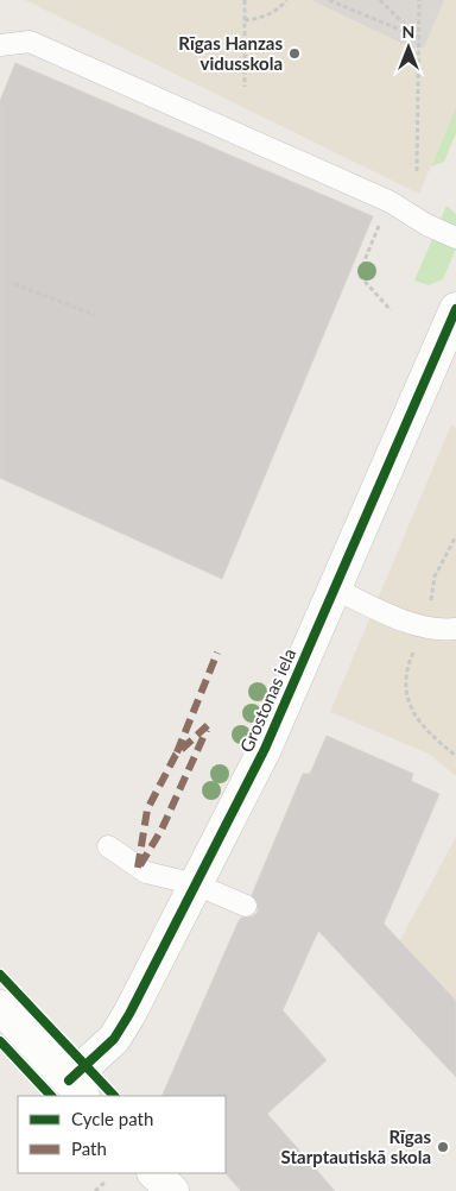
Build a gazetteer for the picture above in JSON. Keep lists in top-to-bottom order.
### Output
{
  "streets": {
    "street": ["Grostonas iela"]
  },
  "places": ["Rīgas Hanzas vidusskola", "Rīgas Starptautiskā skola"],
  "legend": ["Cycle path", "Path"],
  "north": "top"
}
